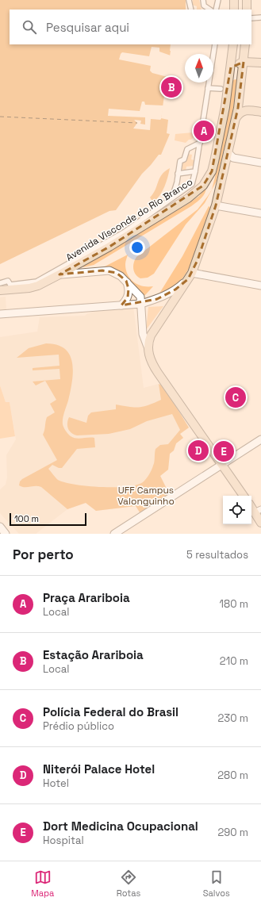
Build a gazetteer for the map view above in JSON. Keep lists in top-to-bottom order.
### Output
{
  "streets": {
    "main road": ["Avenida Visconde do Rio Branco"]
  },
  "parks": ["UFF Campus Valonguinho"],
  "scale_bar": "100 m",
  "north": "top",
  "page": {
    "search": "Pesquisar aqui",
    "pins": [
      "B",
      "A",
      "C",
      "D",
      "E"
    ],
    "scale": "100 m",
    "heading": ["Por perto", "5 resultados"],
    "list": [
      {
        "mark": "A",
        "name": "Praça Arariboia",
        "note": "Local",
        "value": "180 m"
      },
      {
        "mark": "B",
        "name": "Estação Arariboia",
        "note": "Local",
        "value": "210 m"
      },
      {
        "mark": "C",
        "name": "Polícia Federal do Brasil",
        "note": "Prédio público",
        "value": "230 m"
      },
      {
        "mark": "D",
        "name": "Niterói Palace Hotel",
        "note": "Hotel",
        "value": "280 m"
      },
      {
        "mark": "E",
        "name": "Dort Medicina Ocupacional",
        "note": "Hospital",
        "value": "290 m"
      }
    ],
    "nav": ["Mapa", "Rotas", "Salvos"]
  }
}
